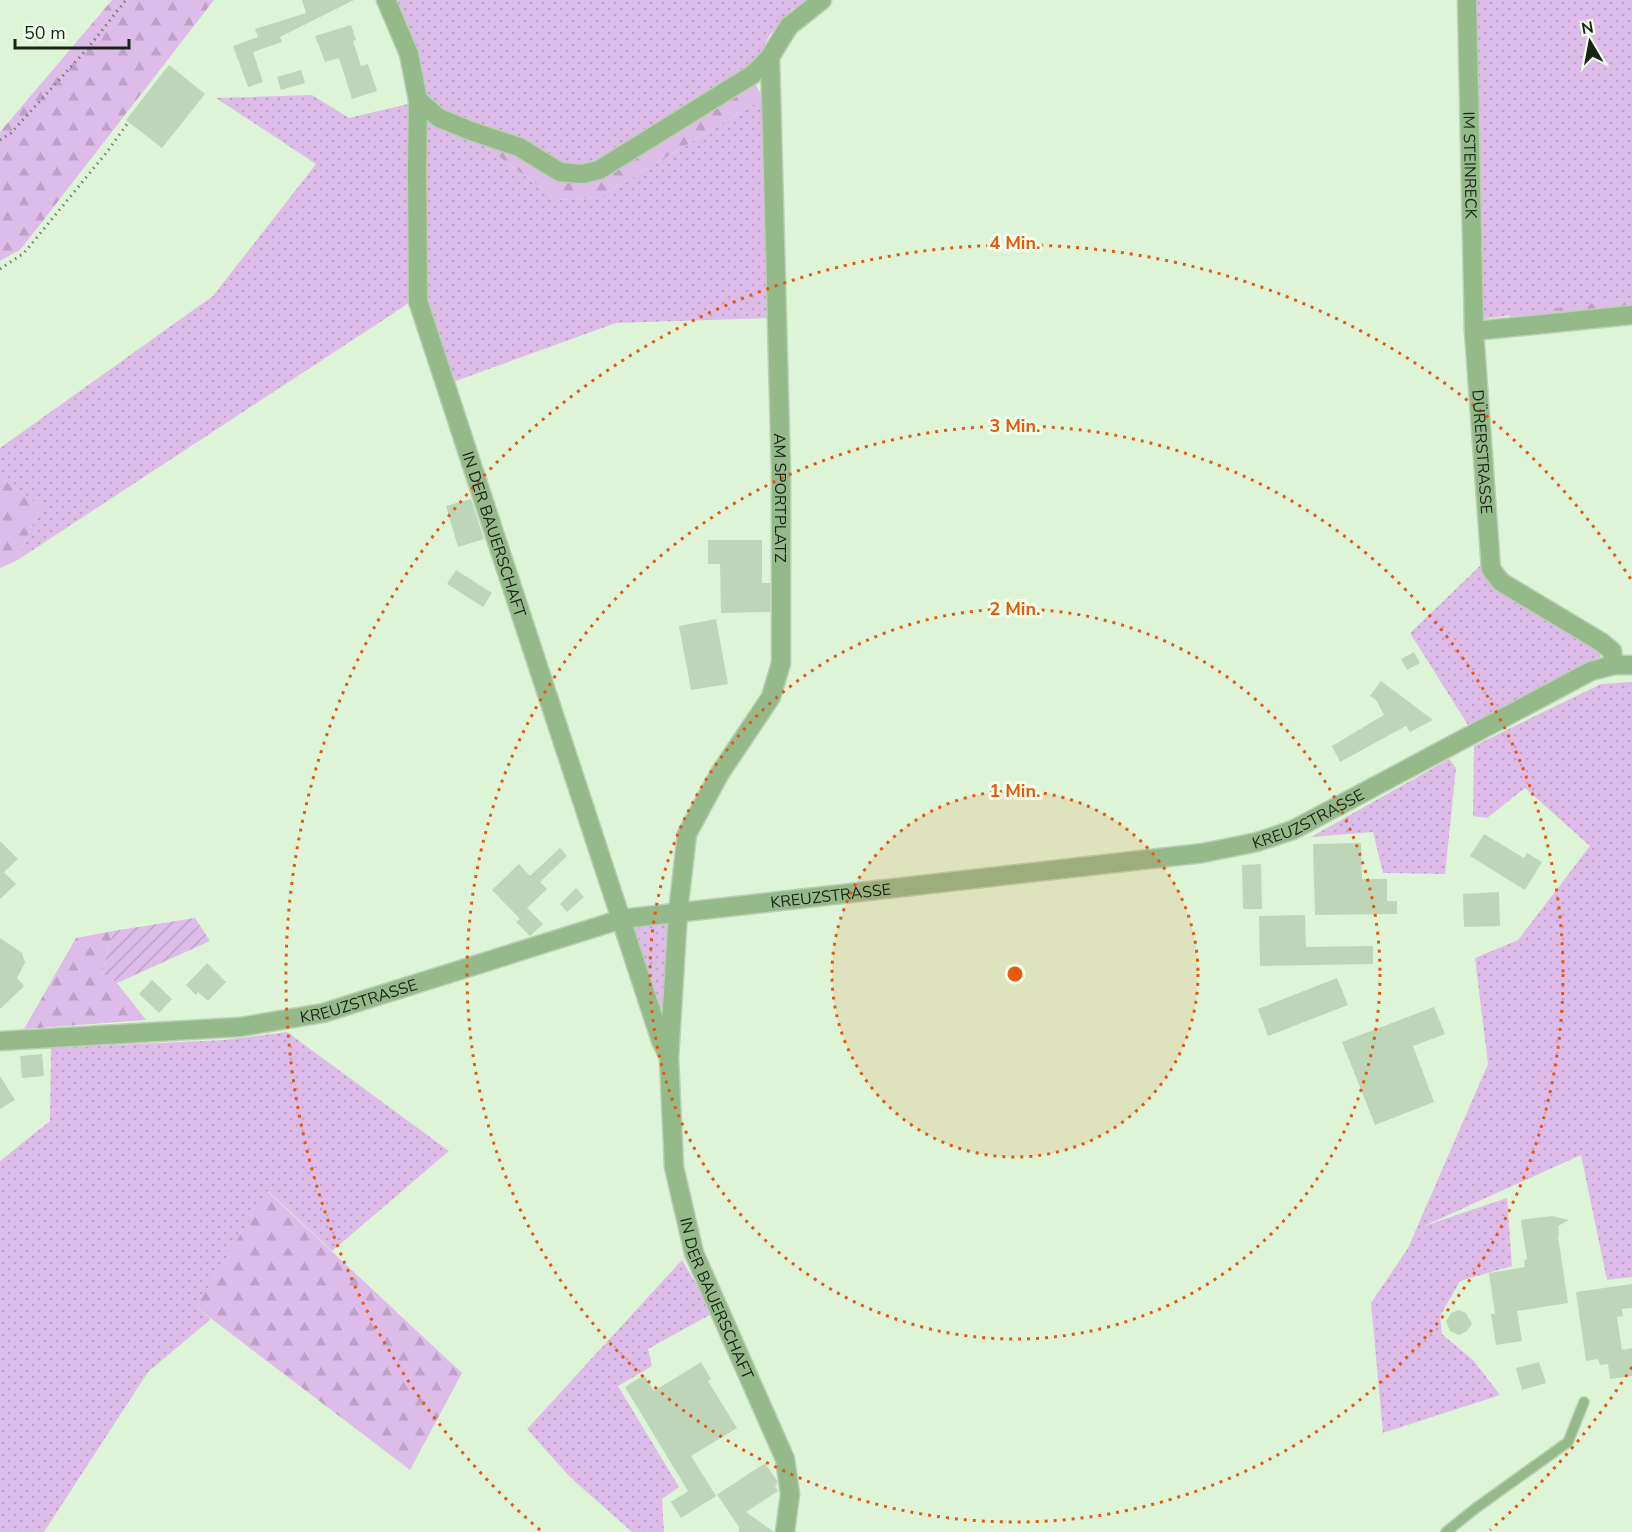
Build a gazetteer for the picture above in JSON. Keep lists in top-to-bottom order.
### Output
{
  "streets": {
    "street": [
      "IM STEINRECK",
      "DÜRERSTRASSE",
      "AM SPORTPLATZ",
      "IN DER BAUERSCHAFT",
      "KREUZSTRASSE"
    ]
  },
  "crossings": [
    ["IM STEINRECK", "DÜRERSTRASSE"],
    ["DÜRERSTRASSE", "KREUZSTRASSE"],
    ["AM SPORTPLATZ", "IN DER BAUERSCHAFT"],
    ["AM SPORTPLATZ", "KREUZSTRASSE"],
    ["IN DER BAUERSCHAFT", "KREUZSTRASSE"]
  ],
  "scale_bar": "50 m",
  "north": "top",
  "rings": [
    "4 Min.",
    "3 Min.",
    "2 Min.",
    "1 Min."
  ]
}
